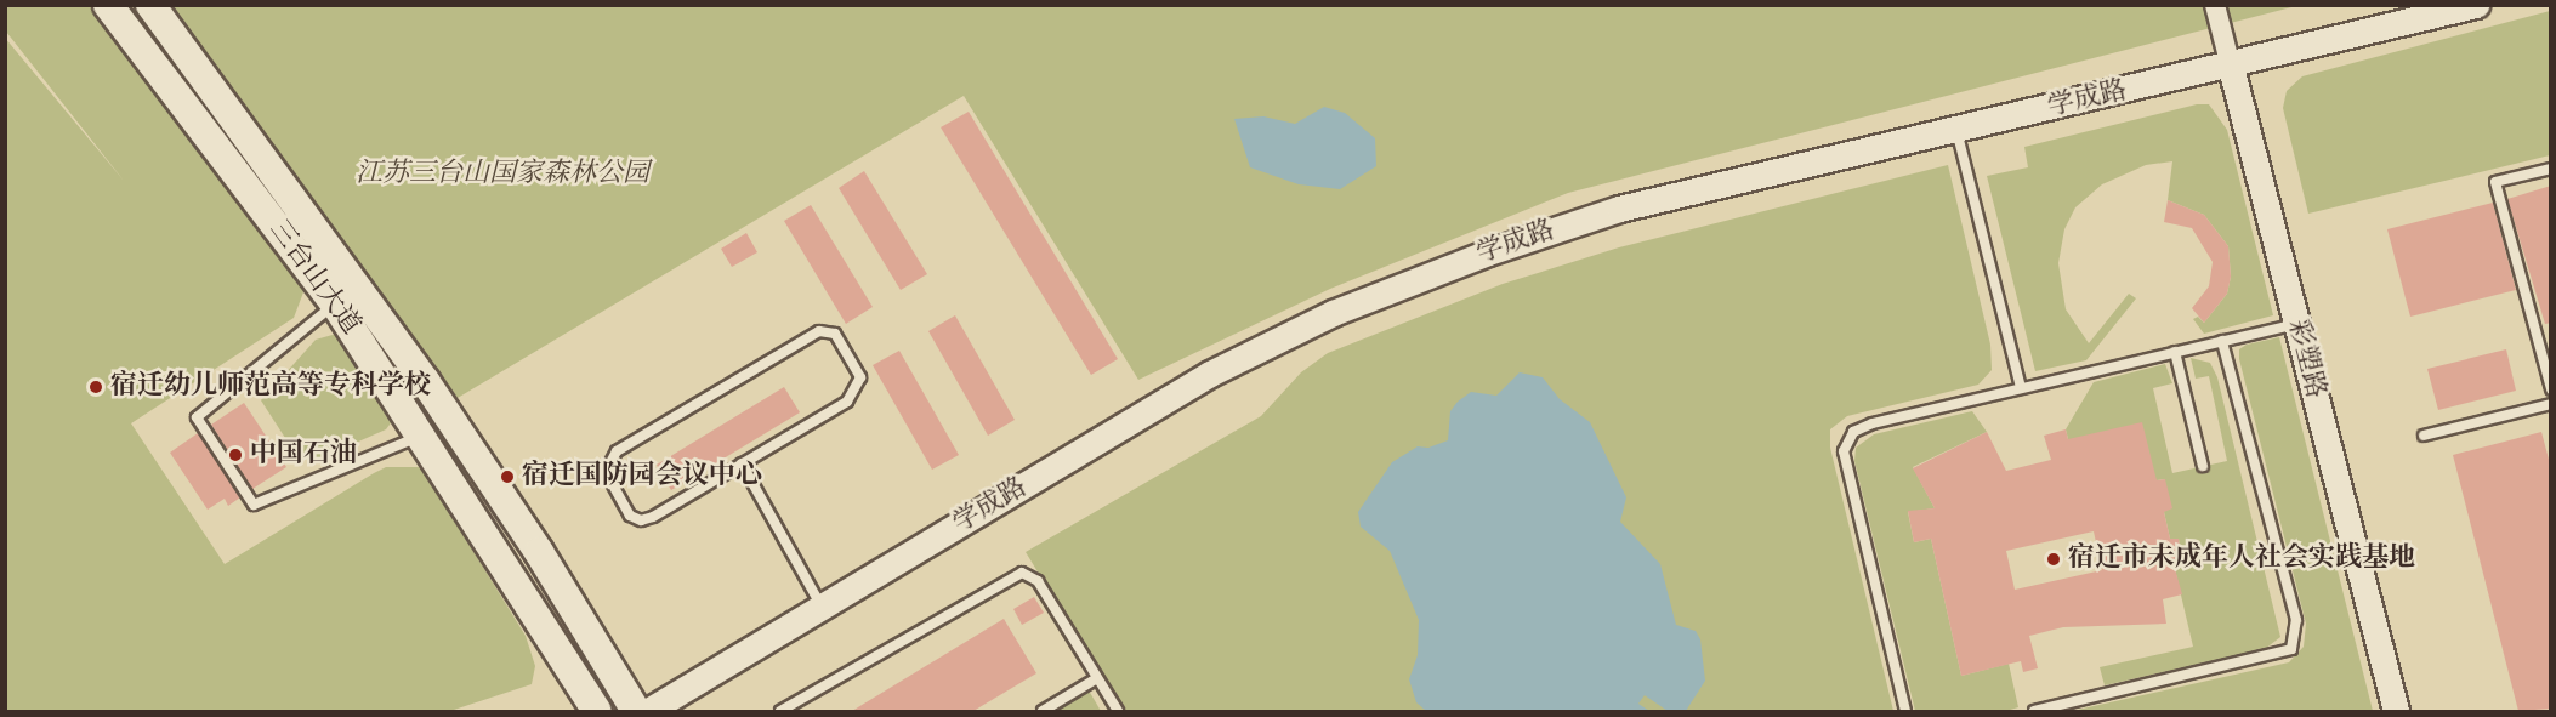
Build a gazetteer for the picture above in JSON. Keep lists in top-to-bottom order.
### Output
{
  "streets": {
    "main road": ["三台山大道"],
    "street": ["学成路", "彩塑路"]
  },
  "crossings": [
    ["学成路", "彩塑路"]
  ],
  "parks": ["江苏三台山国家森林公园"],
  "places": [
    "宿迁幼儿师范高等专科学校",
    "中国石油",
    "宿迁国防园会议中心",
    "宿迁市未成年人社会实践基地"
  ]
}
